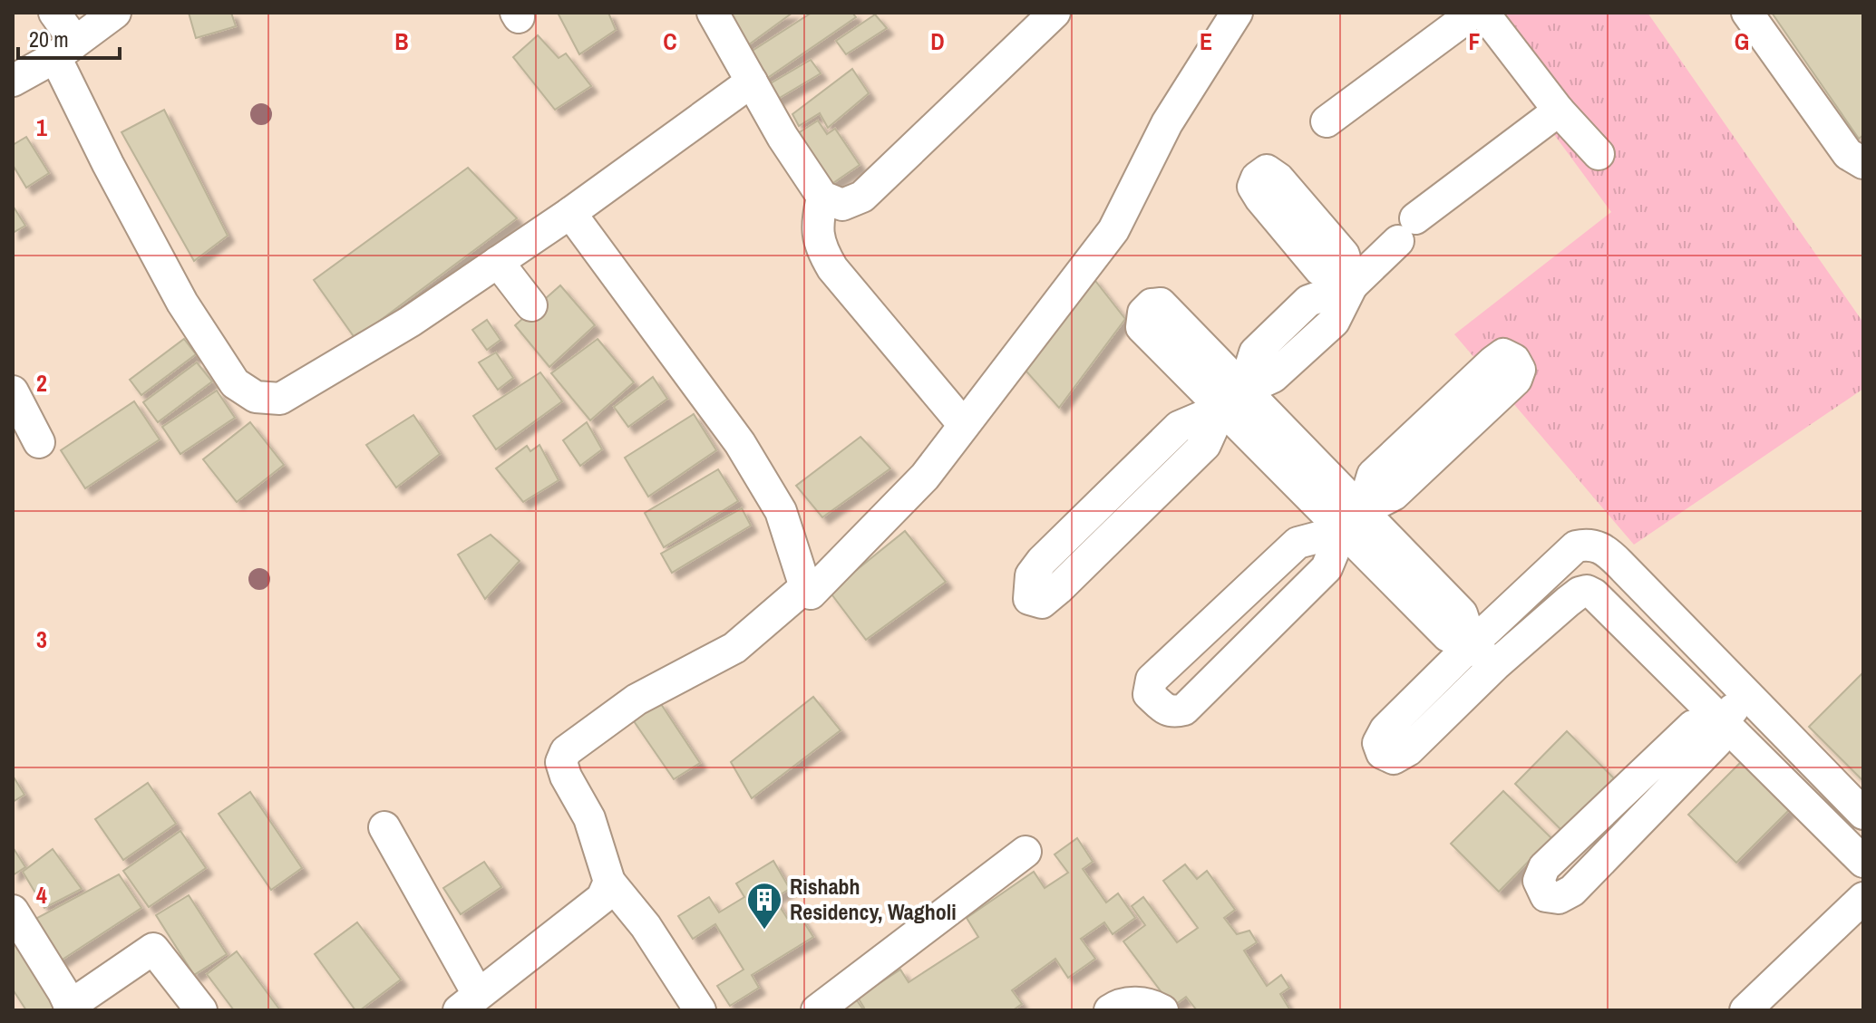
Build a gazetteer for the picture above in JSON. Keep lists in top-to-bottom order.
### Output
{
  "places": {
    "building": ["Rishabh Residency, Wagholi"]
  },
  "scale_bar": "20 m",
  "grid": {
    "columns": [
      "B",
      "C",
      "D",
      "E",
      "F",
      "G"
    ],
    "rows": [
      "1",
      "2",
      "3",
      "4"
    ]
  }
}
